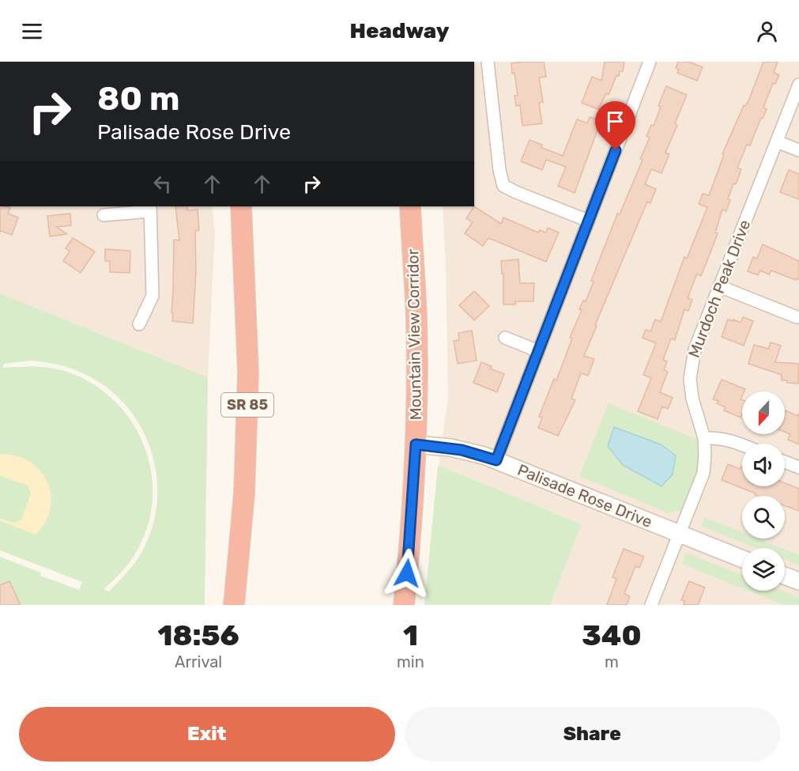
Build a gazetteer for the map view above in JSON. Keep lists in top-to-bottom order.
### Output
{
  "streets": {
    "highway": ["Mountain View Corridor", "SR 85"],
    "street": ["Murdoch Peak Drive", "Palisade Rose Drive"]
  },
  "crossings": [
    ["Murdoch Peak Drive", "Palisade Rose Drive"],
    ["Mountain View Corridor", "Palisade Rose Drive"]
  ],
  "north": "bottom",
  "page": {
    "header": "Headway",
    "turn": ["80 m", "Palisade Rose Drive"],
    "eta": [
      "18:56",
      "Arrival",
      "1",
      "min",
      "340",
      "m"
    ],
    "buttons": ["Exit", "Share"]
  }
}
